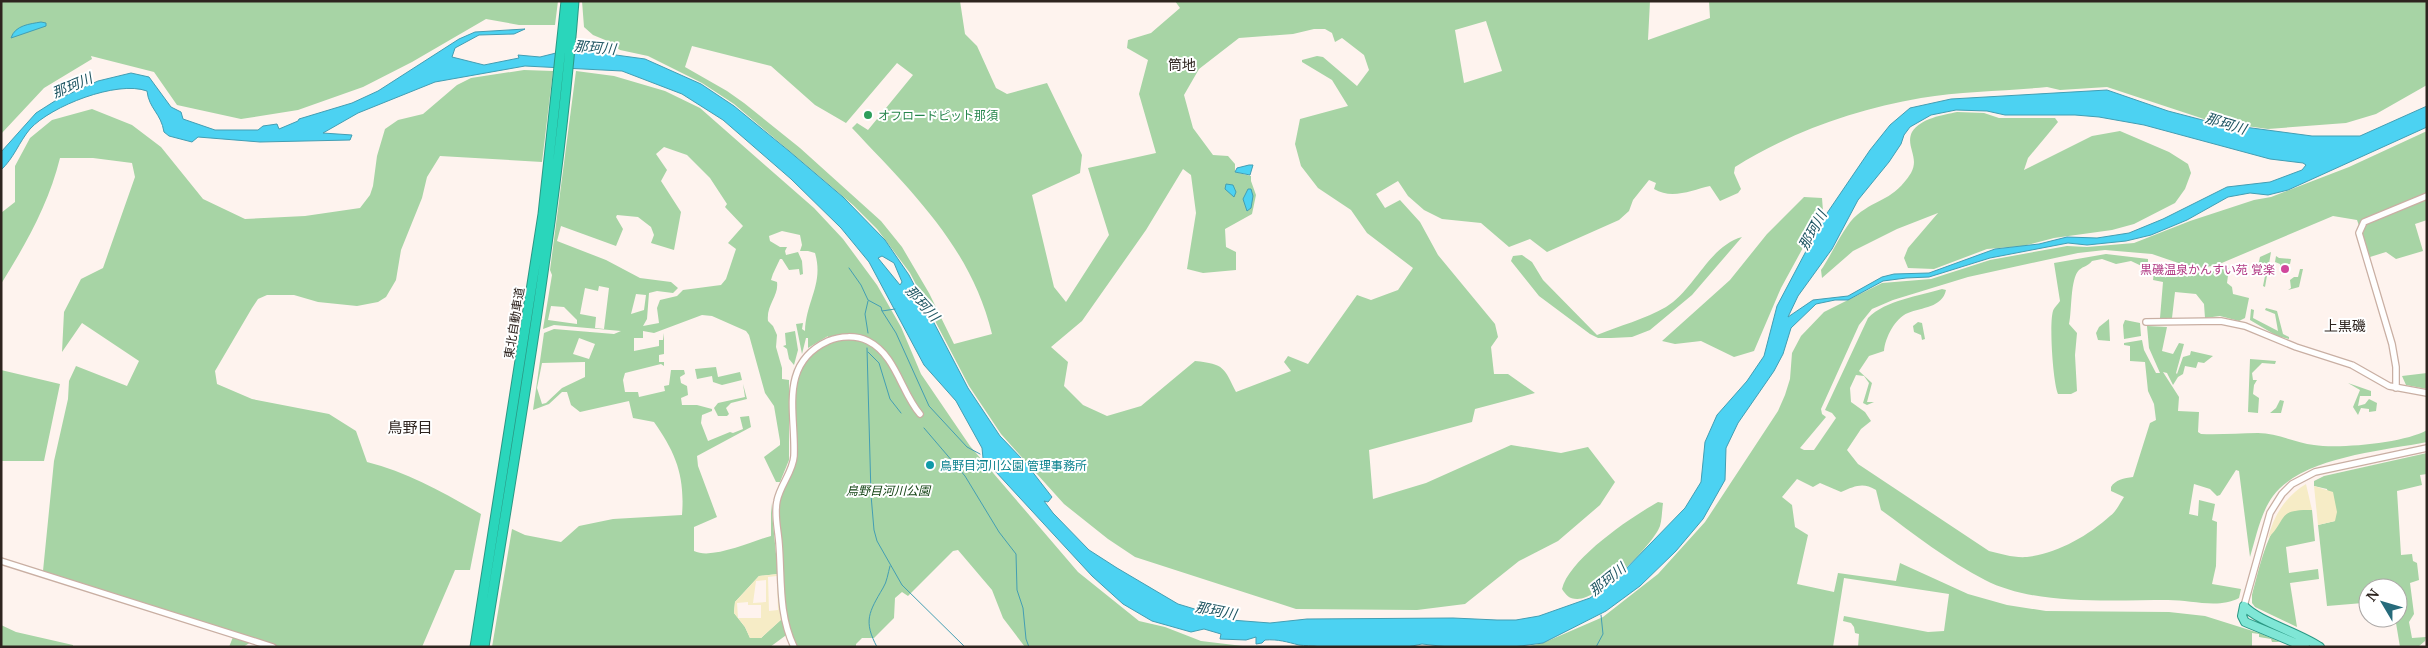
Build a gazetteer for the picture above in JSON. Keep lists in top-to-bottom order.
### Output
{
  "streets": {
    "highway": ["東北自動車道"]
  },
  "districts": ["筒地", "上黒磯", "鳥野目"],
  "water": ["那珂川"],
  "parks": ["鳥野目河川公園"],
  "places": ["オフロードピット那須", "黒磯温泉かんすい苑 覚楽", "鳥野目河川公園 管理事務所"],
  "north": "top left"
}
